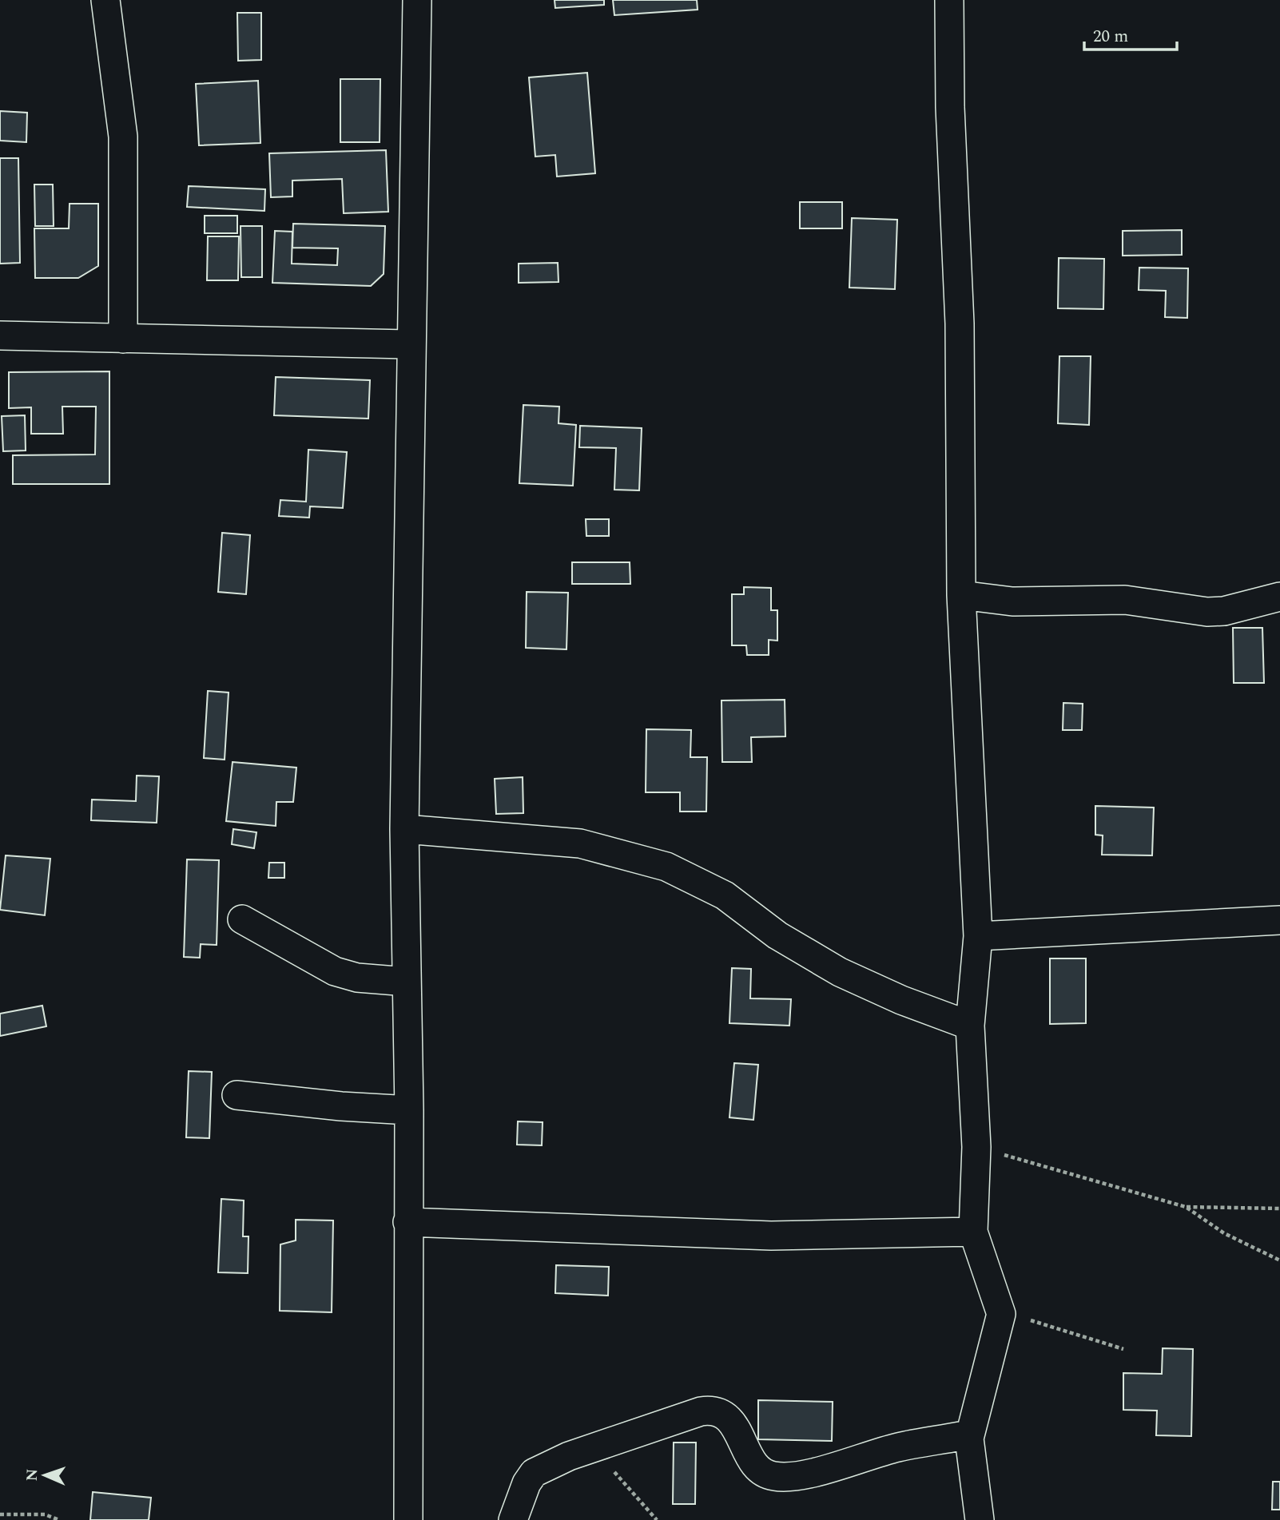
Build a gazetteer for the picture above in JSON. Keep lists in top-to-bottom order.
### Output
{
  "scale_bar": "20 m",
  "north": "left"
}
